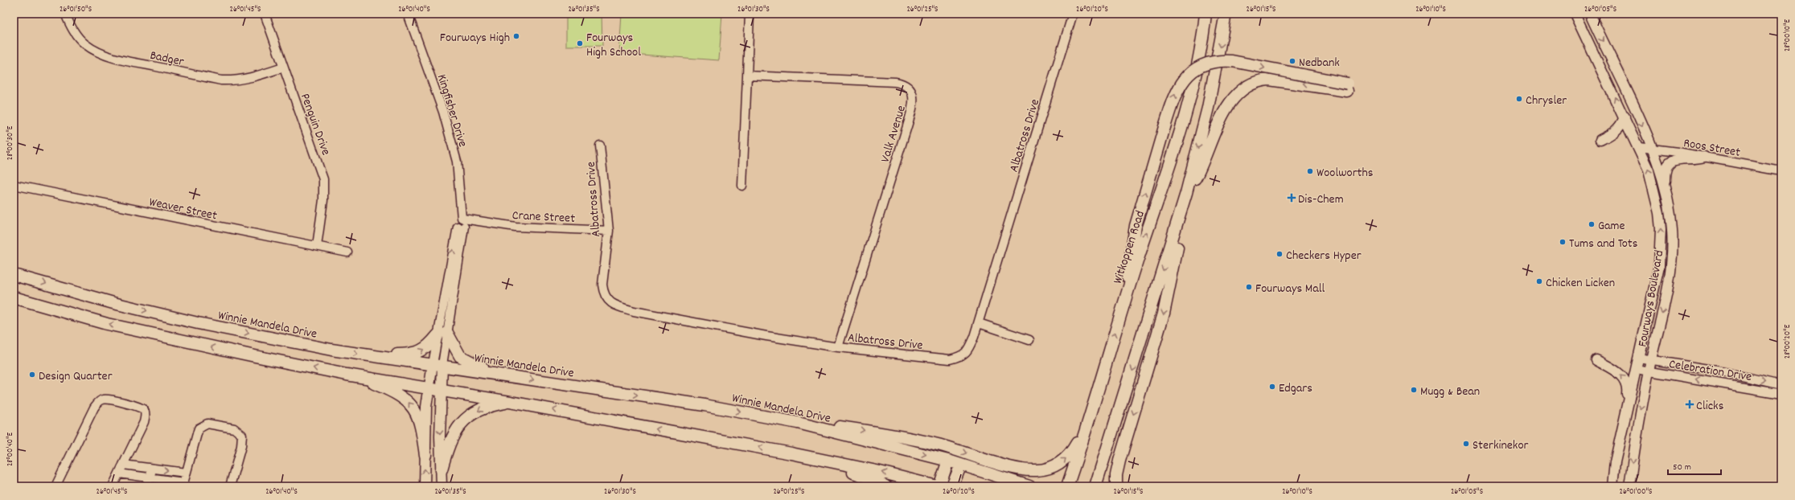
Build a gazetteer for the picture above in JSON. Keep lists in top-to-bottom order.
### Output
{
  "streets": {
    "main road": ["Witkoppen Road", "Winnie Mandela Drive"],
    "street": [
      "Badger",
      "Kingfisher Drive",
      "Penguin Drive",
      "Valk Avenue",
      "Albatross Drive",
      "Roos Street",
      "Weaver Street",
      "Crane Street",
      "Fourways Boulevard",
      "Celebration Drive"
    ]
  },
  "crossings": [
    ["Badger", "Penguin Drive"],
    ["Kingfisher Drive", "Crane Street"],
    ["Kingfisher Drive", "Winnie Mandela Drive"],
    ["Penguin Drive", "Weaver Street"],
    ["Valk Avenue", "Albatross Drive"],
    ["Albatross Drive", "Crane Street"],
    ["Roos Street", "Fourways Boulevard"],
    ["Fourways Boulevard", "Celebration Drive"]
  ],
  "places": {
    "other": [
      "Fourways High",
      "Fourways High School",
      "Nedbank",
      "Chrysler",
      "Woolworths",
      "Game",
      "Tums and Tots",
      "Checkers Hyper",
      "Chicken Licken",
      "Fourways Mall",
      "Design Quarter",
      "Edgars",
      "Mugg & Bean",
      "Sterkinekor"
    ],
    "health": ["Dis-Chem", "Clicks"]
  },
  "scale_bar": "50 m",
  "coordinates": [
    "26°01'50\"S",
    "26°01'45\"S",
    "26°01'40\"S",
    "26°01'35\"S",
    "26°01'30\"S",
    "26°01'25\"S",
    "26°01'20\"S",
    "26°01'15\"S",
    "26°01'10\"S",
    "26°01'05\"S",
    "28°00'10\"E",
    "28°00'30\"E",
    "28°00'20\"E",
    "28°00'40\"E",
    "26°01'00\"S"
  ]
}
